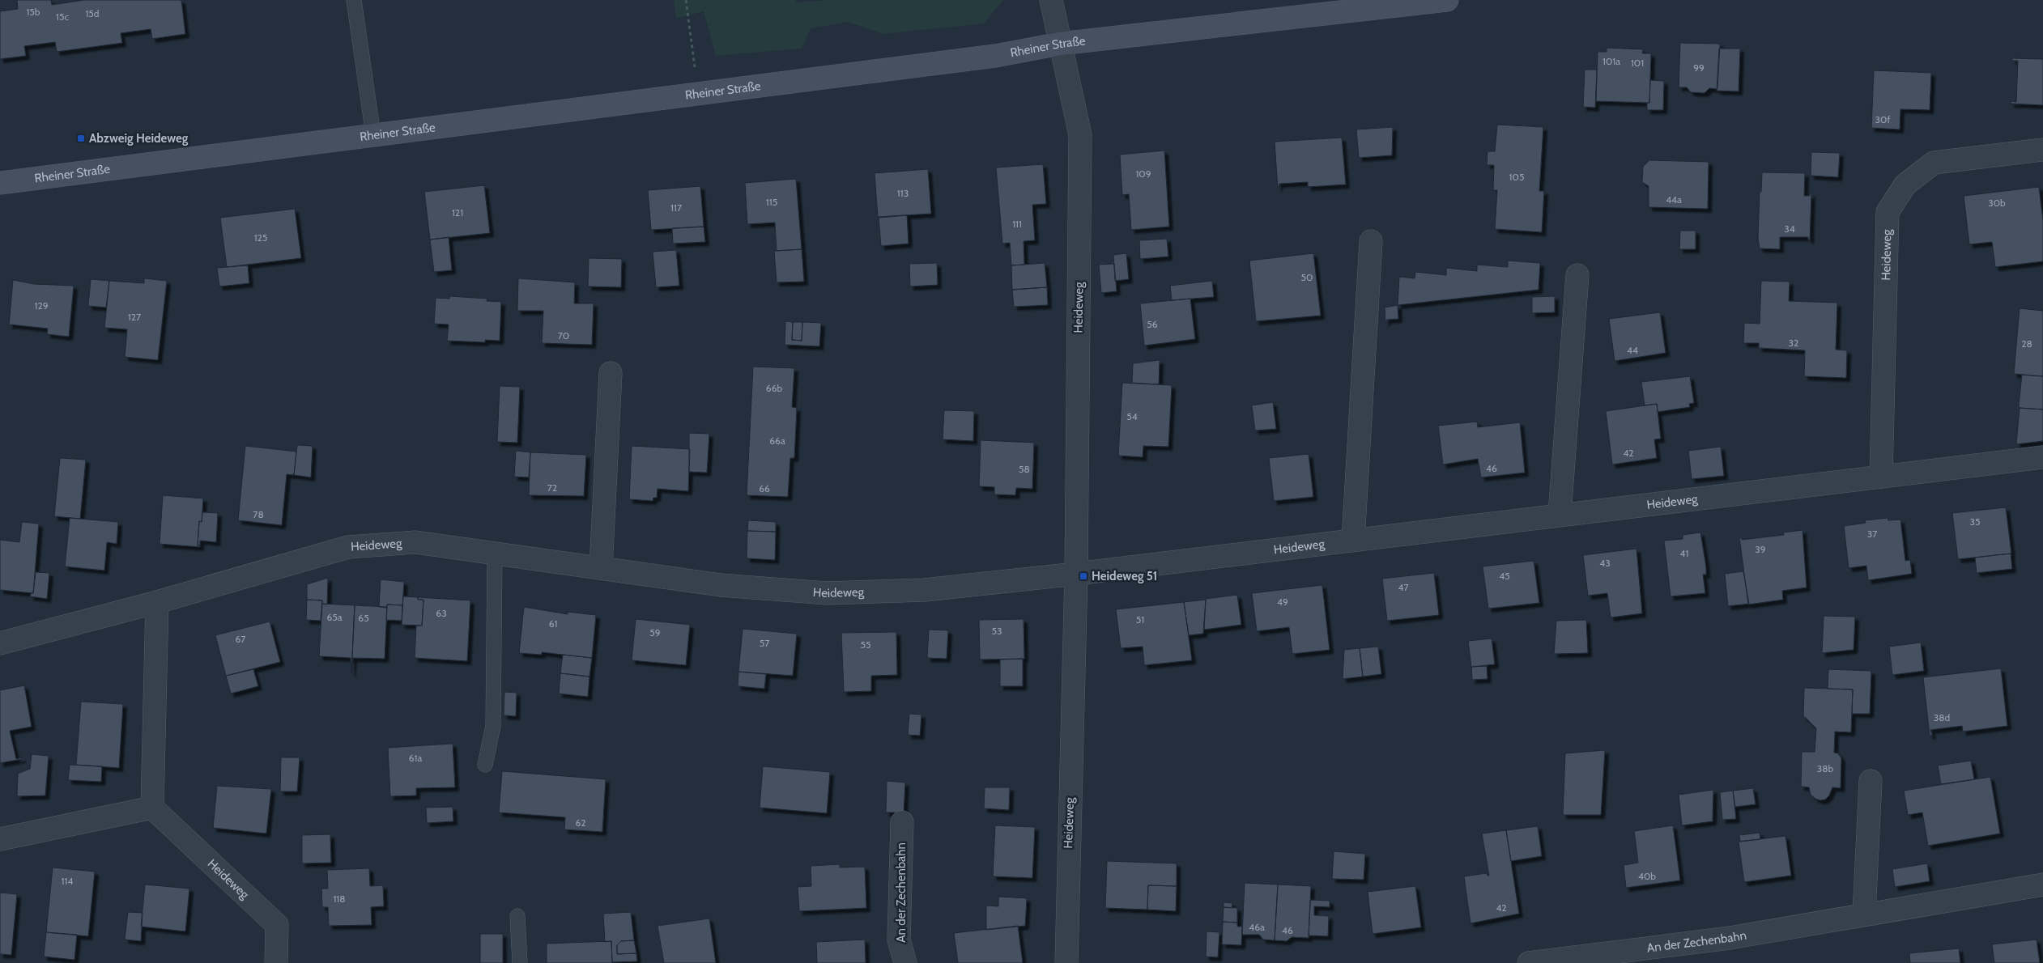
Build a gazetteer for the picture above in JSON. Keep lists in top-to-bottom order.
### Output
{
  "streets": {
    "main road": ["Rheiner Straße"],
    "street": ["Heideweg", "An der Zechenbahn"]
  },
  "crossings": [
    ["Rheiner Straße", "Heideweg"]
  ],
  "places": {
    "transit": ["Abzweig Heideweg", "Heideweg 51"]
  },
  "house_numbers": [
    "15b",
    "15d",
    "15c",
    "101a",
    "101",
    "99",
    "30f",
    "109",
    "105",
    "113",
    "44a",
    "115",
    "30b",
    "117",
    "121",
    "111",
    "34",
    "125",
    "50",
    "129",
    "127",
    "56",
    "70",
    "32",
    "28",
    "44",
    "66b",
    "54",
    "66a",
    "42",
    "46",
    "58",
    "72",
    "66",
    "78",
    "35",
    "37",
    "39",
    "41",
    "43",
    "45",
    "47",
    "49",
    "63",
    "65a",
    "65",
    "51",
    "61",
    "53",
    "59",
    "67",
    "57",
    "55",
    "38d",
    "61a",
    "38b",
    "62",
    "40b",
    "114",
    "118",
    "42",
    "46a",
    "46"
  ]
}
